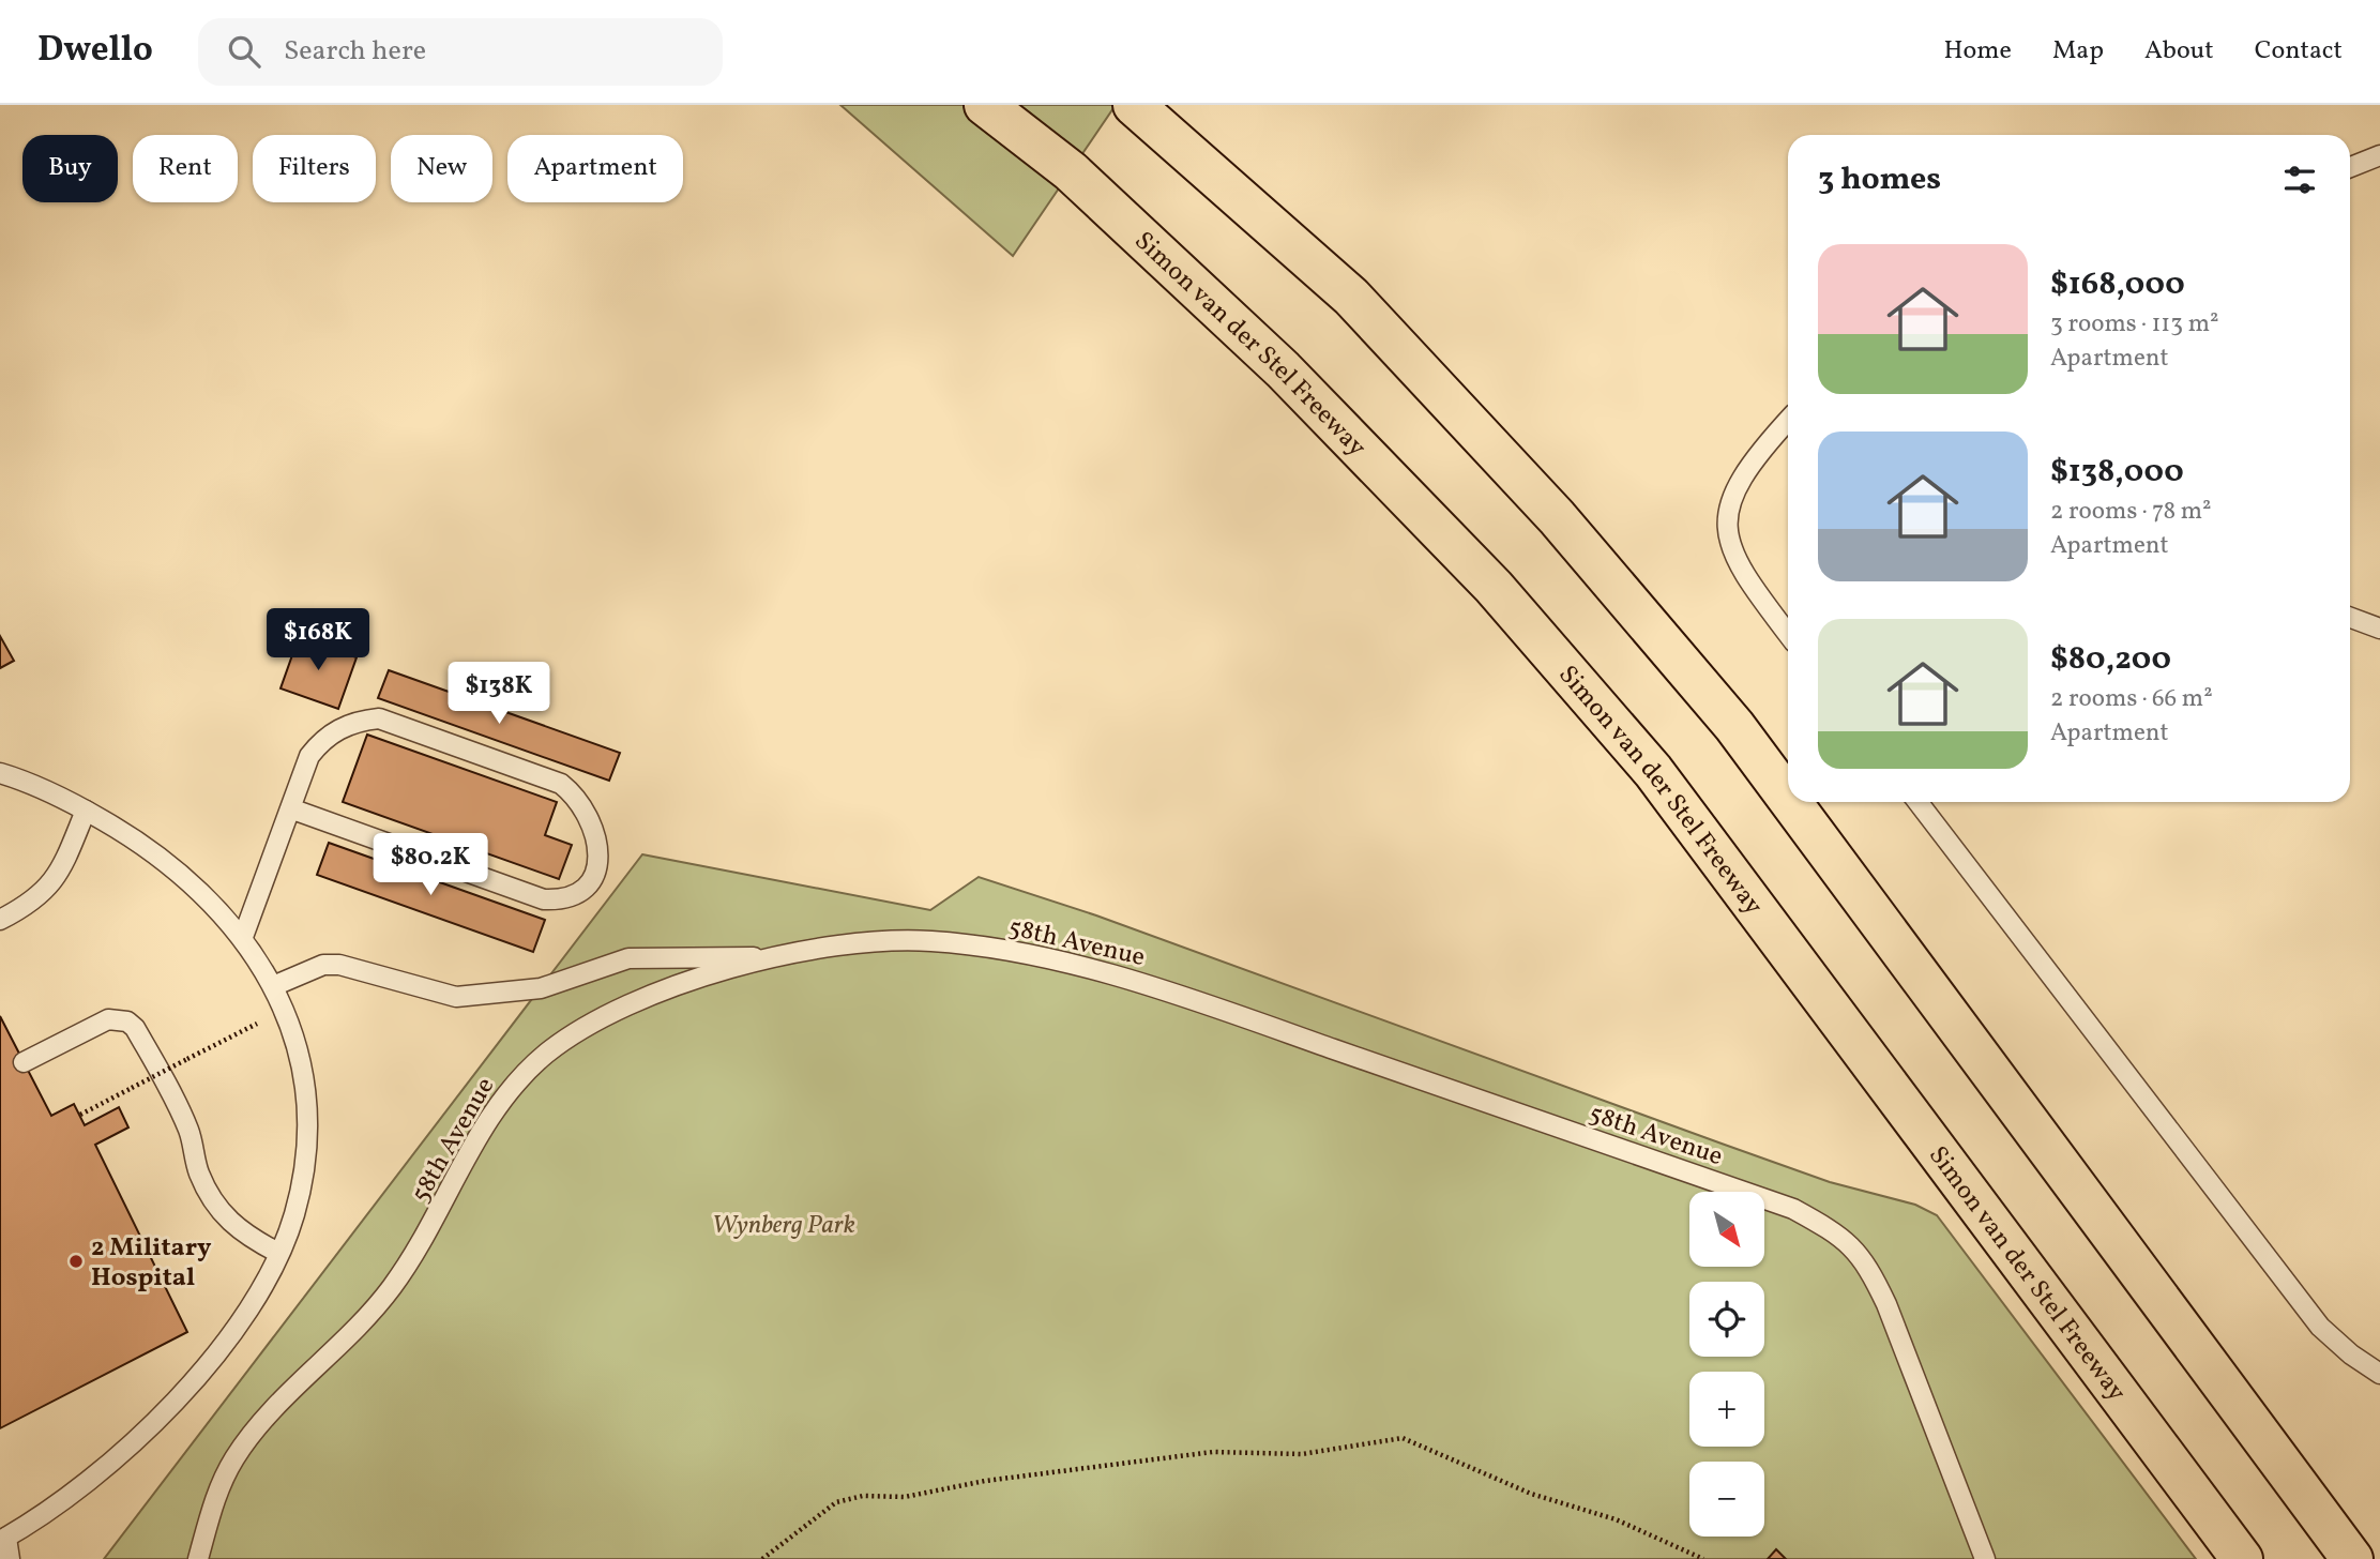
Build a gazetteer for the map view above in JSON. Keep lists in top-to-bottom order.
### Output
{
  "streets": {
    "highway": ["Simon van der Stel Freeway"],
    "lane": ["58th Avenue"]
  },
  "parks": ["Wynberg Park"],
  "places": ["2 Military Hospital"],
  "north": "bottom right",
  "page": {
    "header": "Dwello",
    "search": "Search here",
    "nav": [
      "Home",
      "Map",
      "About",
      "Contact"
    ],
    "chip": [
      "Buy",
      "Rent",
      "Filters",
      "New",
      "Apartment"
    ],
    "heading": "3 homes",
    "list": [
      {
        "name": "$168,000",
        "note": "3 rooms · 113 m² · Apartment"
      },
      {
        "name": "$138,000",
        "note": "2 rooms · 78 m² · Apartment"
      },
      {
        "name": "$80,200",
        "note": "2 rooms · 66 m² · Apartment"
      }
    ],
    "price": ["$168K", "$138K", "$80.2K"],
    "map_buttons": ["+", "−"]
  }
}
